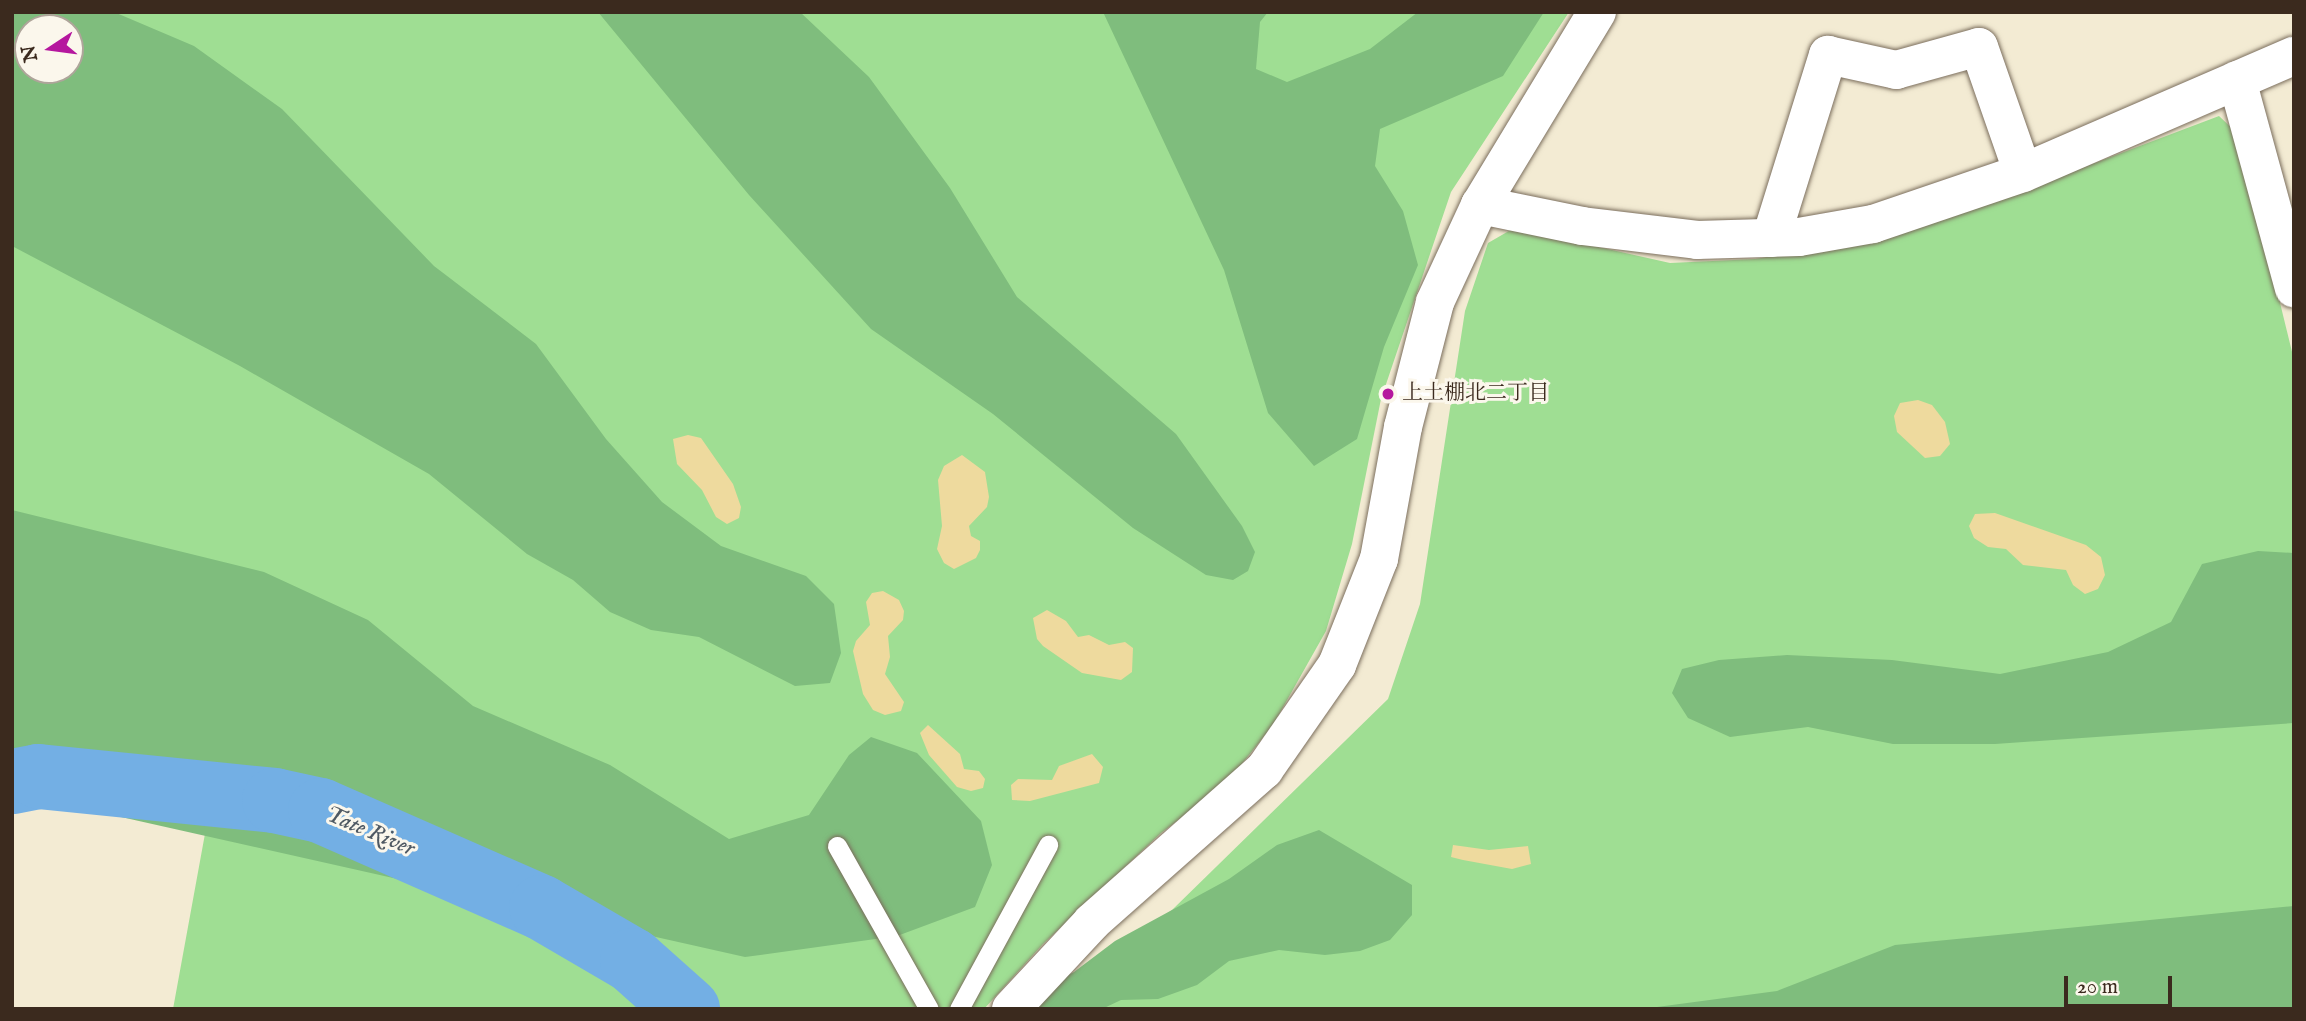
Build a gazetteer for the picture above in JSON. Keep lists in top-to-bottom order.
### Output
{
  "water": ["Tate River"],
  "places": ["上土棚北二丁目"],
  "scale_bar": "20 m",
  "north": "left"
}
